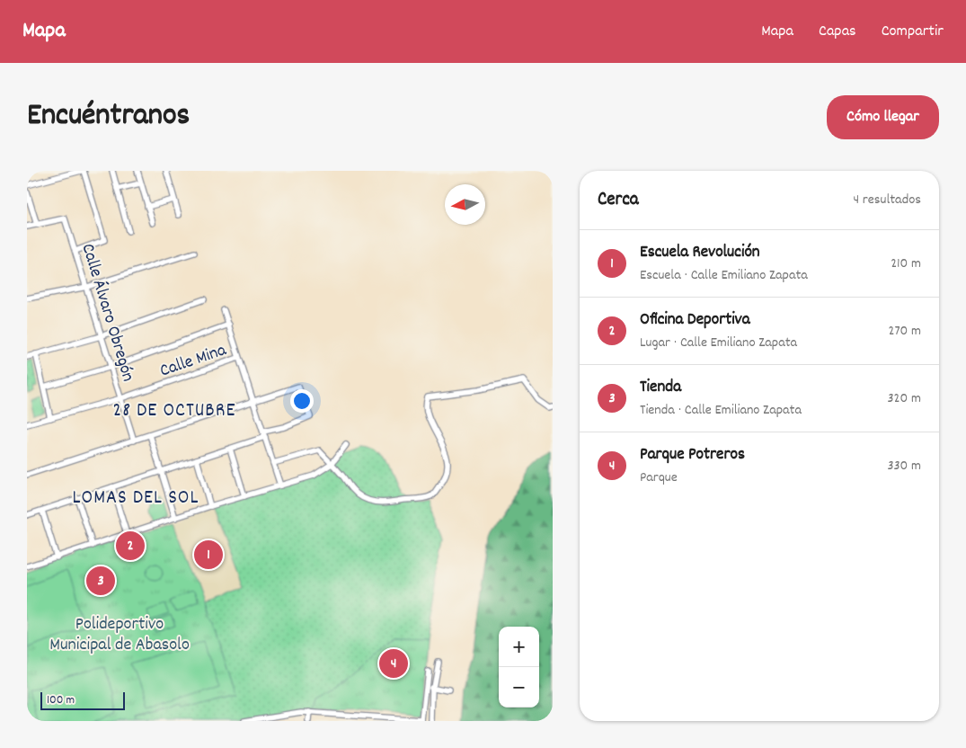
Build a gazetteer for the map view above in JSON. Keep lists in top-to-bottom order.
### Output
{
  "streets": {
    "street": ["Calle Álvaro Obregón", "Calle Mina"]
  },
  "crossings": [
    ["Calle Álvaro Obregón", "Calle Mina"]
  ],
  "districts": ["28 DE OCTUBRE", "LOMAS DEL SOL"],
  "parks": ["Polideportivo Municipal de Abasolo"],
  "scale_bar": "100 m",
  "north": "left",
  "page": {
    "header": "Mapa",
    "nav": ["Mapa", "Capas", "Compartir"],
    "title": "Encuéntranos",
    "buttons": "Cómo llegar",
    "heading": ["Cerca", "4 resultados"],
    "list": [
      {
        "mark": "1",
        "name": "Escuela Revolución",
        "note": "Escuela · Calle Emiliano Zapata",
        "value": "210 m"
      },
      {
        "mark": "2",
        "name": "Oficina Deportiva",
        "note": "Lugar · Calle Emiliano Zapata",
        "value": "270 m"
      },
      {
        "mark": "3",
        "name": "Tienda",
        "note": "Tienda · Calle Emiliano Zapata",
        "value": "320 m"
      },
      {
        "mark": "4",
        "name": "Parque Potreros",
        "note": "Parque",
        "value": "330 m"
      }
    ],
    "pins": [
      "2",
      "1",
      "3",
      "4"
    ],
    "map_buttons": ["+", "−"],
    "scale": "100 m"
  }
}
